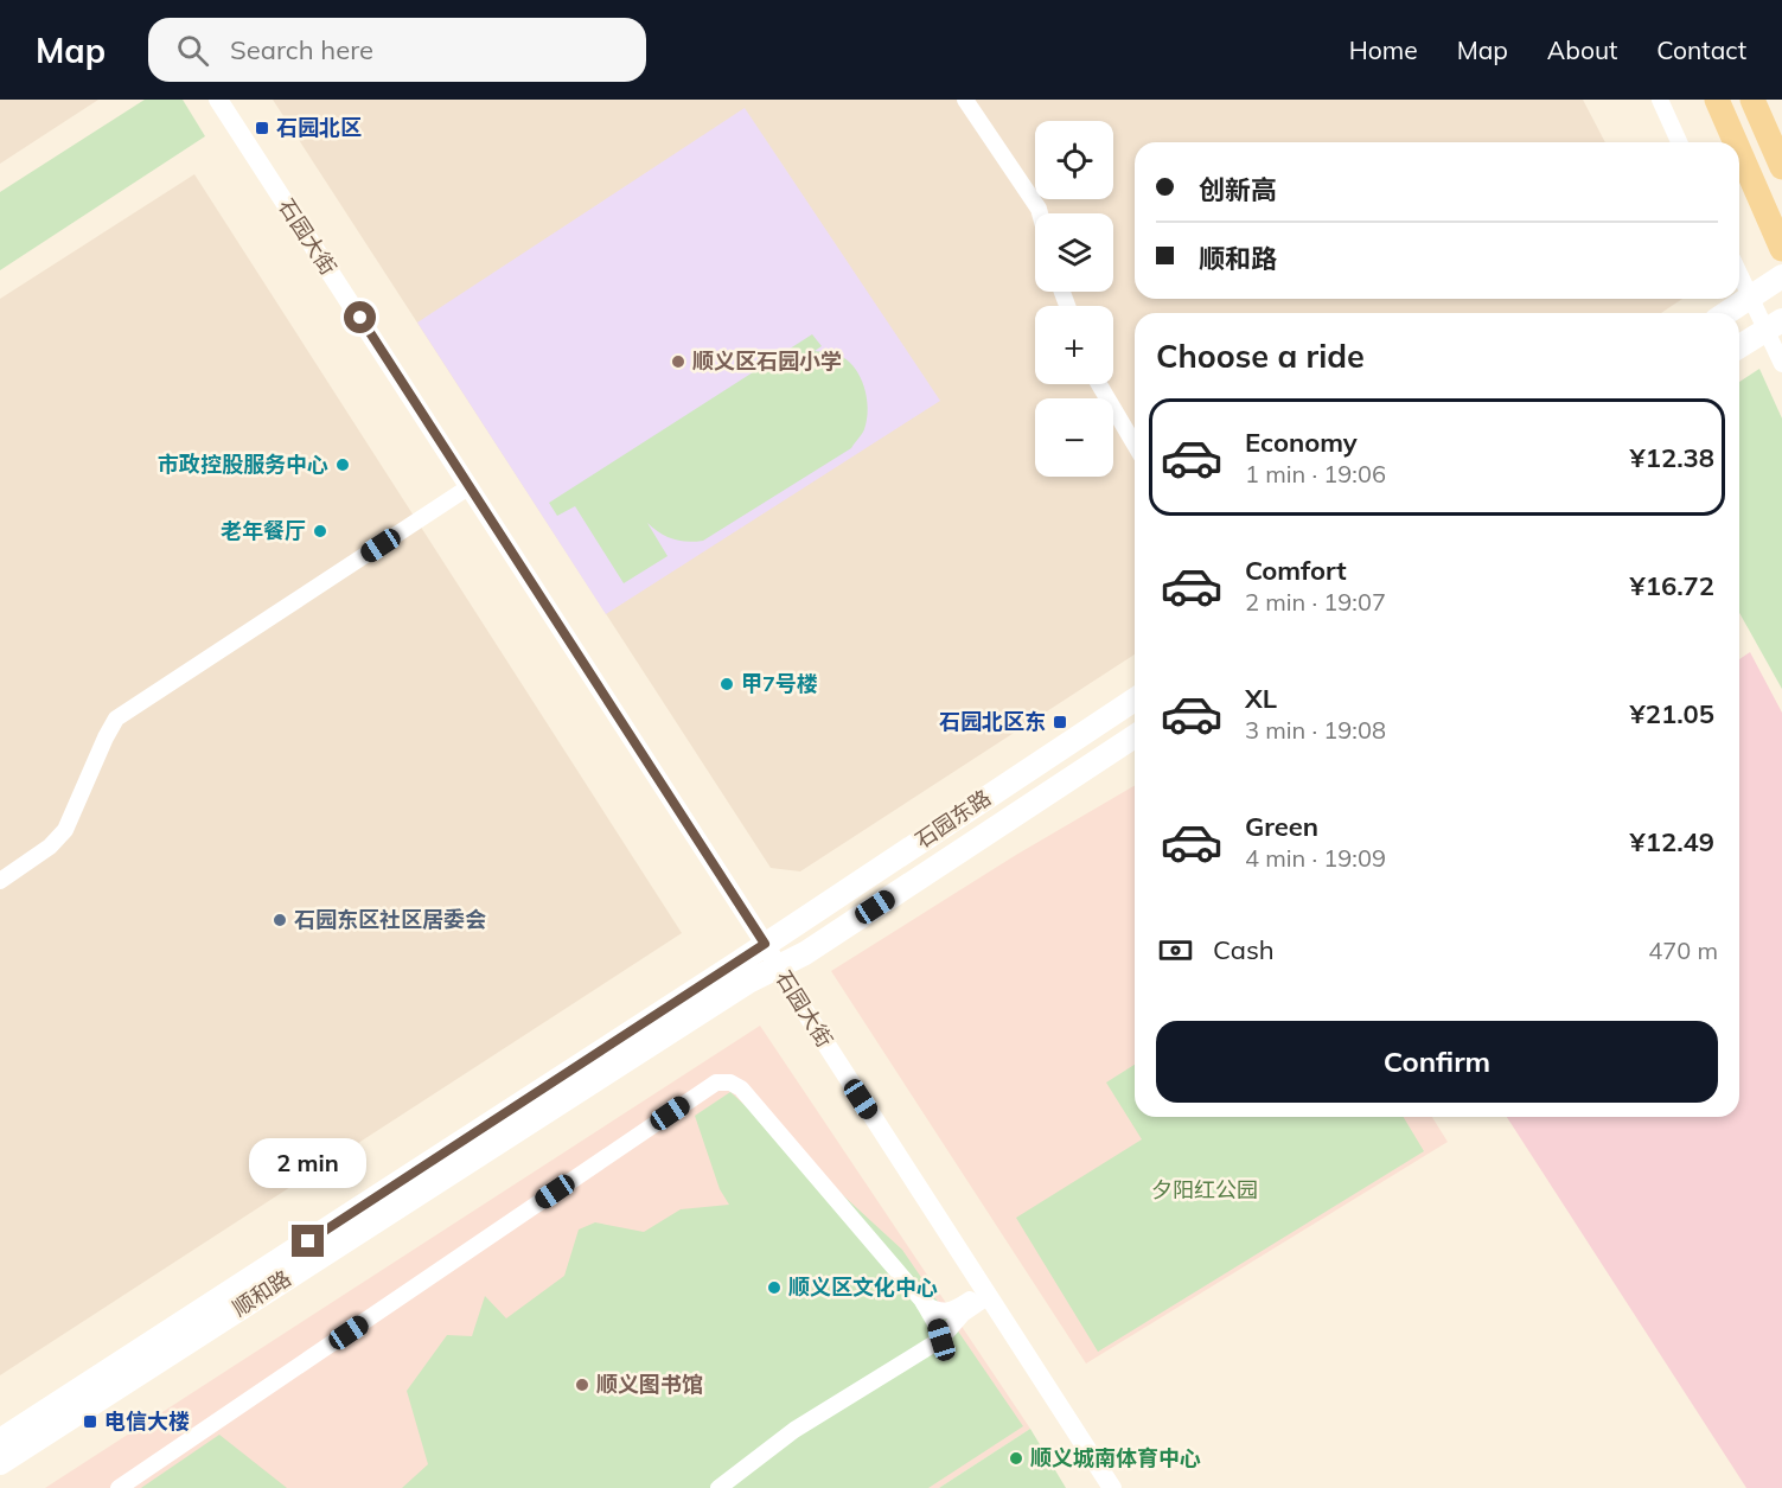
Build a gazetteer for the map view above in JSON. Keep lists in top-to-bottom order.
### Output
{
  "streets": {
    "main road": ["石园东路", "顺和路"],
    "street": ["石园大街"]
  },
  "crossings": [
    ["石园大街", "石园东路"],
    ["石园大街", "顺和路"],
    ["石园东路", "顺和路"]
  ],
  "parks": ["夕阳红公园"],
  "places": {
    "transit": ["石园北区", "石园北区东", "电信大楼"],
    "other": [
      "顺义区石园小学",
      "市政控股服务中心",
      "老年餐厅",
      "甲7号楼",
      "石园东区社区居委会",
      "顺义区文化中心",
      "顺义图书馆",
      "顺义城南体育中心"
    ]
  },
  "page": {
    "header": "Map",
    "search": "Search here",
    "nav": [
      "Home",
      "Map",
      "About",
      "Contact"
    ],
    "map_buttons": ["+", "−"],
    "banner": ["创新高", "顺和路"],
    "heading": "Choose a ride",
    "list": [
      {
        "name": "Economy",
        "note": "1 min · 19:06",
        "value": "¥12.38"
      },
      {
        "name": "Comfort",
        "note": "2 min · 19:07",
        "value": "¥16.72"
      },
      {
        "name": "XL",
        "note": "3 min · 19:08",
        "value": "¥21.05"
      },
      {
        "name": "Green",
        "note": "4 min · 19:09",
        "value": "¥12.49"
      }
    ],
    "pay": ["Cash", "470 m"],
    "buttons": "Confirm",
    "bubble": "2 min"
  }
}
